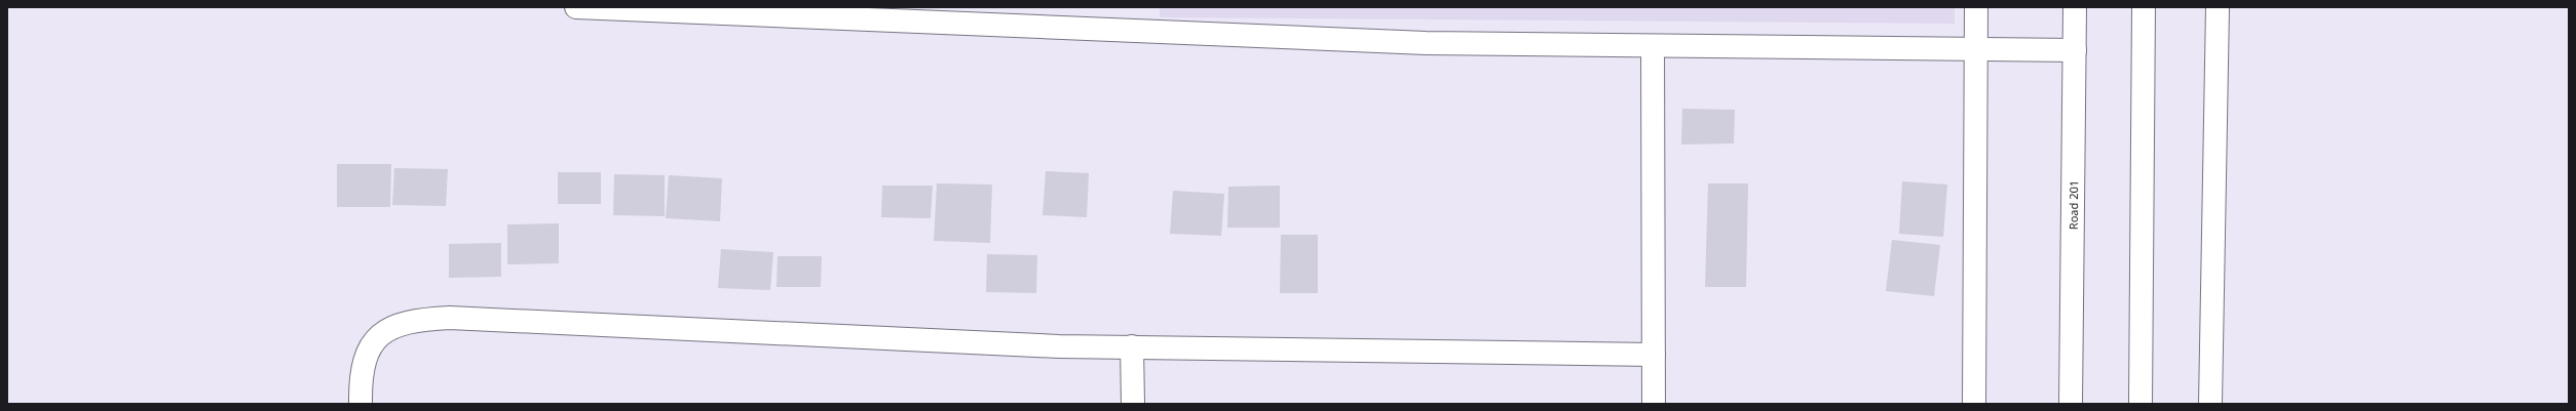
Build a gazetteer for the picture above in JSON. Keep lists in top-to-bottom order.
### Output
{
  "streets": {
    "street": ["Road 201"]
  }
}
